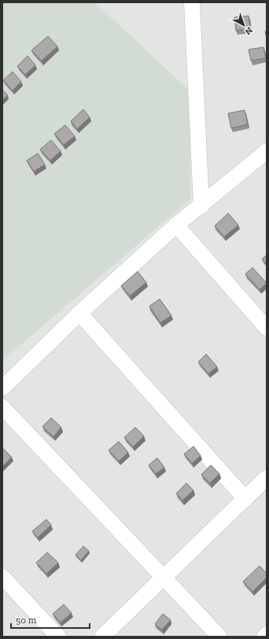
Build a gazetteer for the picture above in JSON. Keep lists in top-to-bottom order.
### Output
{
  "scale_bar": "50 m",
  "north": "bottom right"
}
